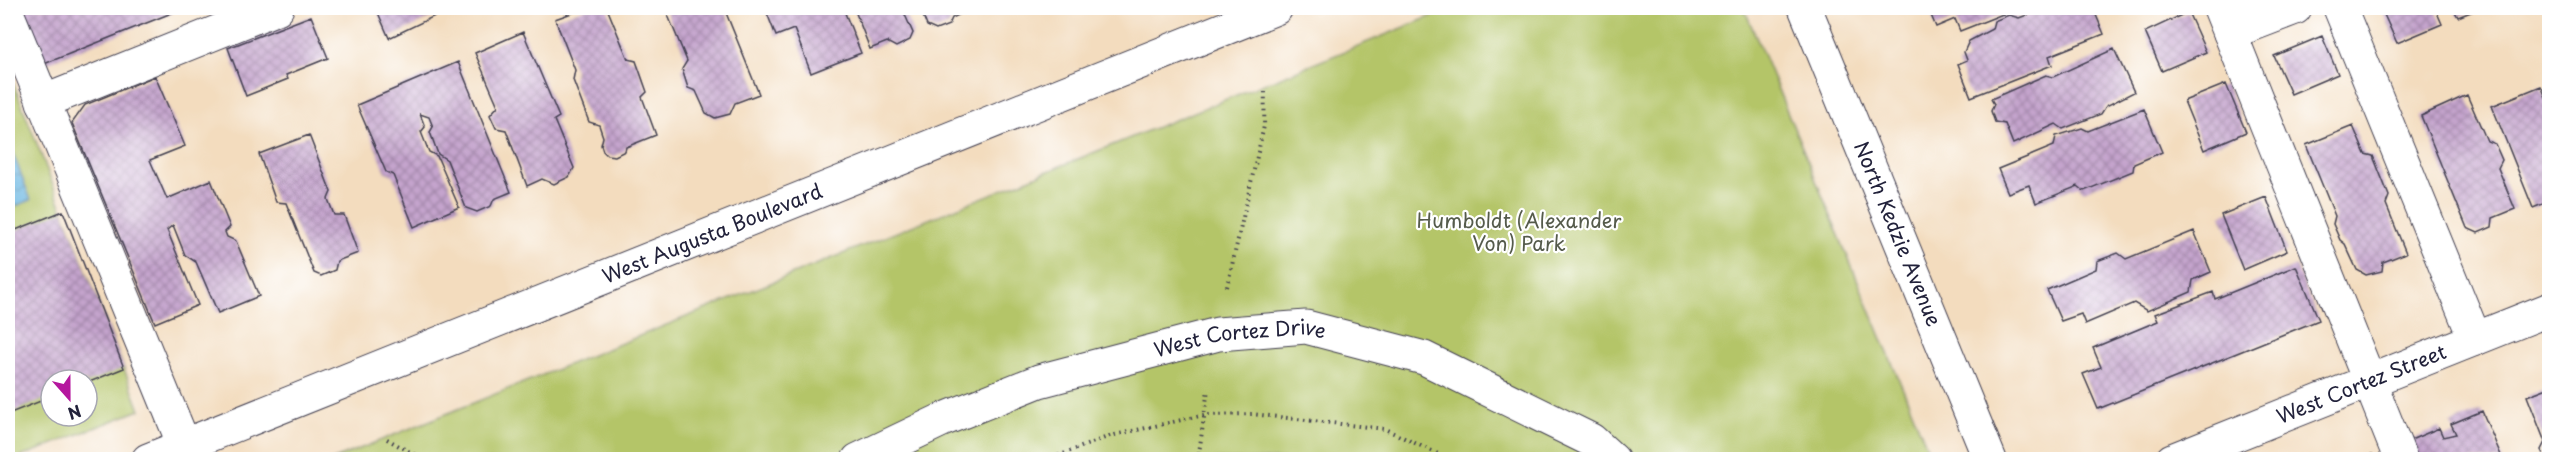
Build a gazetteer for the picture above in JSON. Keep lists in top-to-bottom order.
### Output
{
  "streets": {
    "street": [
      "West Augusta Boulevard",
      "North Kedzie Avenue",
      "West Cortez Drive",
      "West Cortez Street"
    ]
  },
  "parks": ["Humboldt (Alexander Von) Park"],
  "north": "bottom"
}
